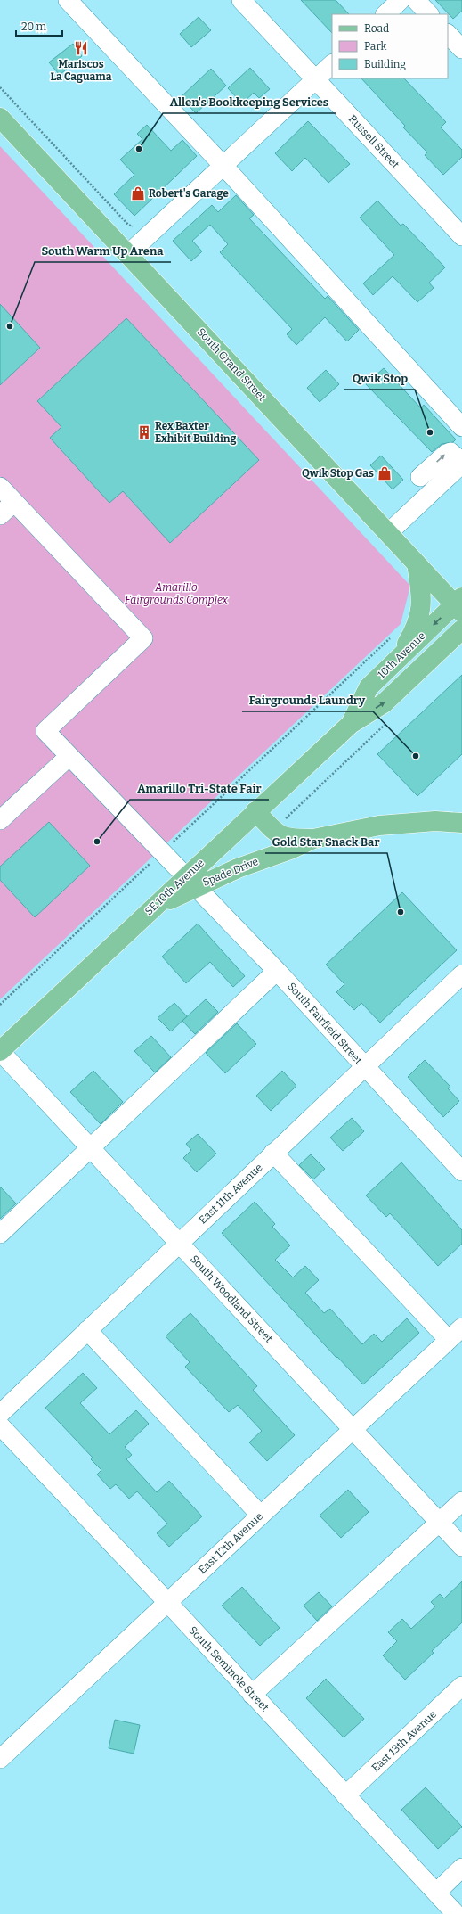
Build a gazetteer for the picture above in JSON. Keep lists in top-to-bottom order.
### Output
{
  "streets": {
    "main road": [
      "South Grand Street",
      "10th Avenue",
      "Spade Drive",
      "SE 10th Avenue"
    ],
    "street": [
      "Russell Street",
      "South Fairfield Street",
      "East 11th Avenue",
      "South Woodland Street",
      "East 12th Avenue",
      "South Seminole Street",
      "East 13th Avenue"
    ]
  },
  "crossings": [
    ["South Grand Street", "10th Avenue"],
    ["10th Avenue", "SE 10th Avenue"],
    ["Spade Drive", "SE 10th Avenue"],
    ["Spade Drive", "South Fairfield Street"],
    ["SE 10th Avenue", "South Fairfield Street"],
    ["SE 10th Avenue", "South Woodland Street"],
    ["South Fairfield Street", "East 11th Avenue"],
    ["East 11th Avenue", "South Woodland Street"],
    ["South Woodland Street", "East 12th Avenue"],
    ["East 12th Avenue", "South Seminole Street"],
    ["South Seminole Street", "East 13th Avenue"]
  ],
  "parks": ["Amarillo Fairgrounds Complex"],
  "places": {
    "restaurant": ["Mariscos La Caguama"],
    "other": [
      "Allen's Bookkeeping Services",
      "South Warm Up Arena",
      "Qwik Stop",
      "Fairgrounds Laundry",
      "Amarillo Tri-State Fair",
      "Gold Star Snack Bar"
    ],
    "shop": ["Robert's Garage", "Qwik Stop Gas"],
    "building": ["Rex Baxter Exhibit Building"]
  },
  "legend": ["Road", "Park", "Building"],
  "scale_bar": "20 m"
}
